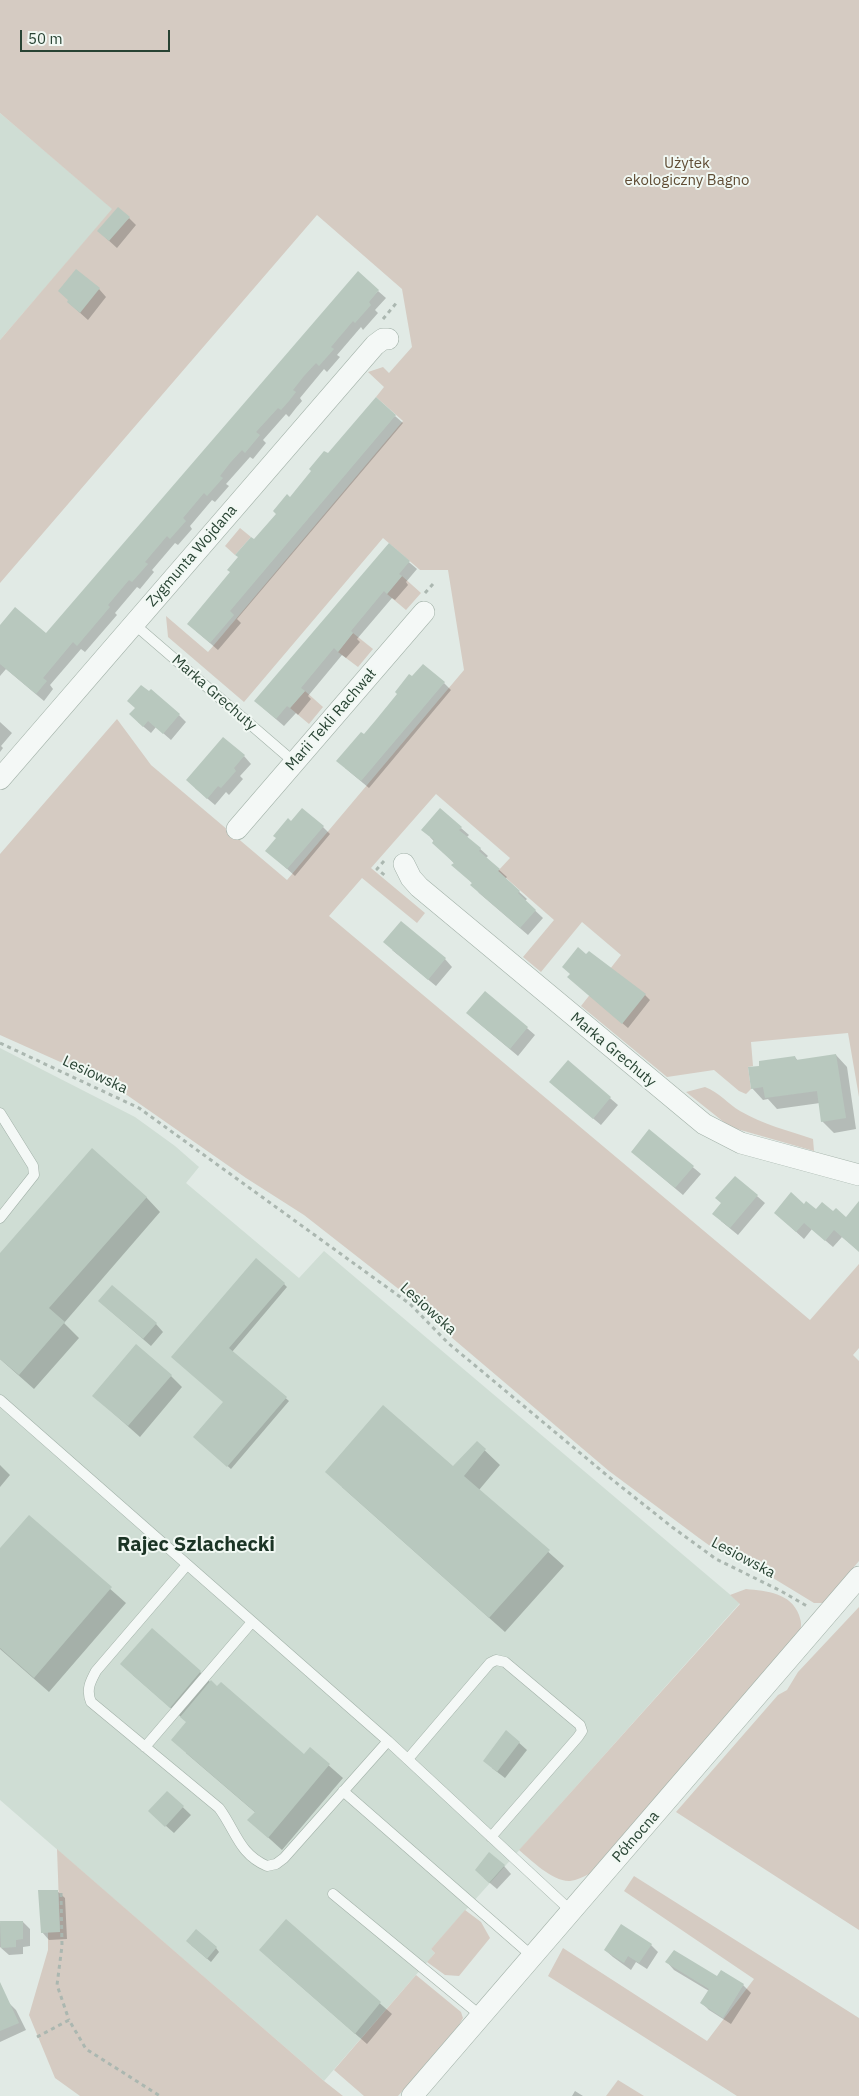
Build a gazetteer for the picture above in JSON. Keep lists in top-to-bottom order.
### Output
{
  "streets": {
    "street": [
      "Zygmunta Wojdana",
      "Marka Grechuty",
      "Marii Tekli Rachwał",
      "Północna"
    ],
    "path": ["Lesiowska"]
  },
  "crossings": [
    ["Zygmunta Wojdana", "Marka Grechuty"],
    ["Marka Grechuty", "Marii Tekli Rachwał"],
    ["Lesiowska", "Północna"]
  ],
  "districts": ["Rajec Szlachecki"],
  "parks": ["Użytek ekologiczny Bagno"],
  "scale_bar": "50 m"
}
